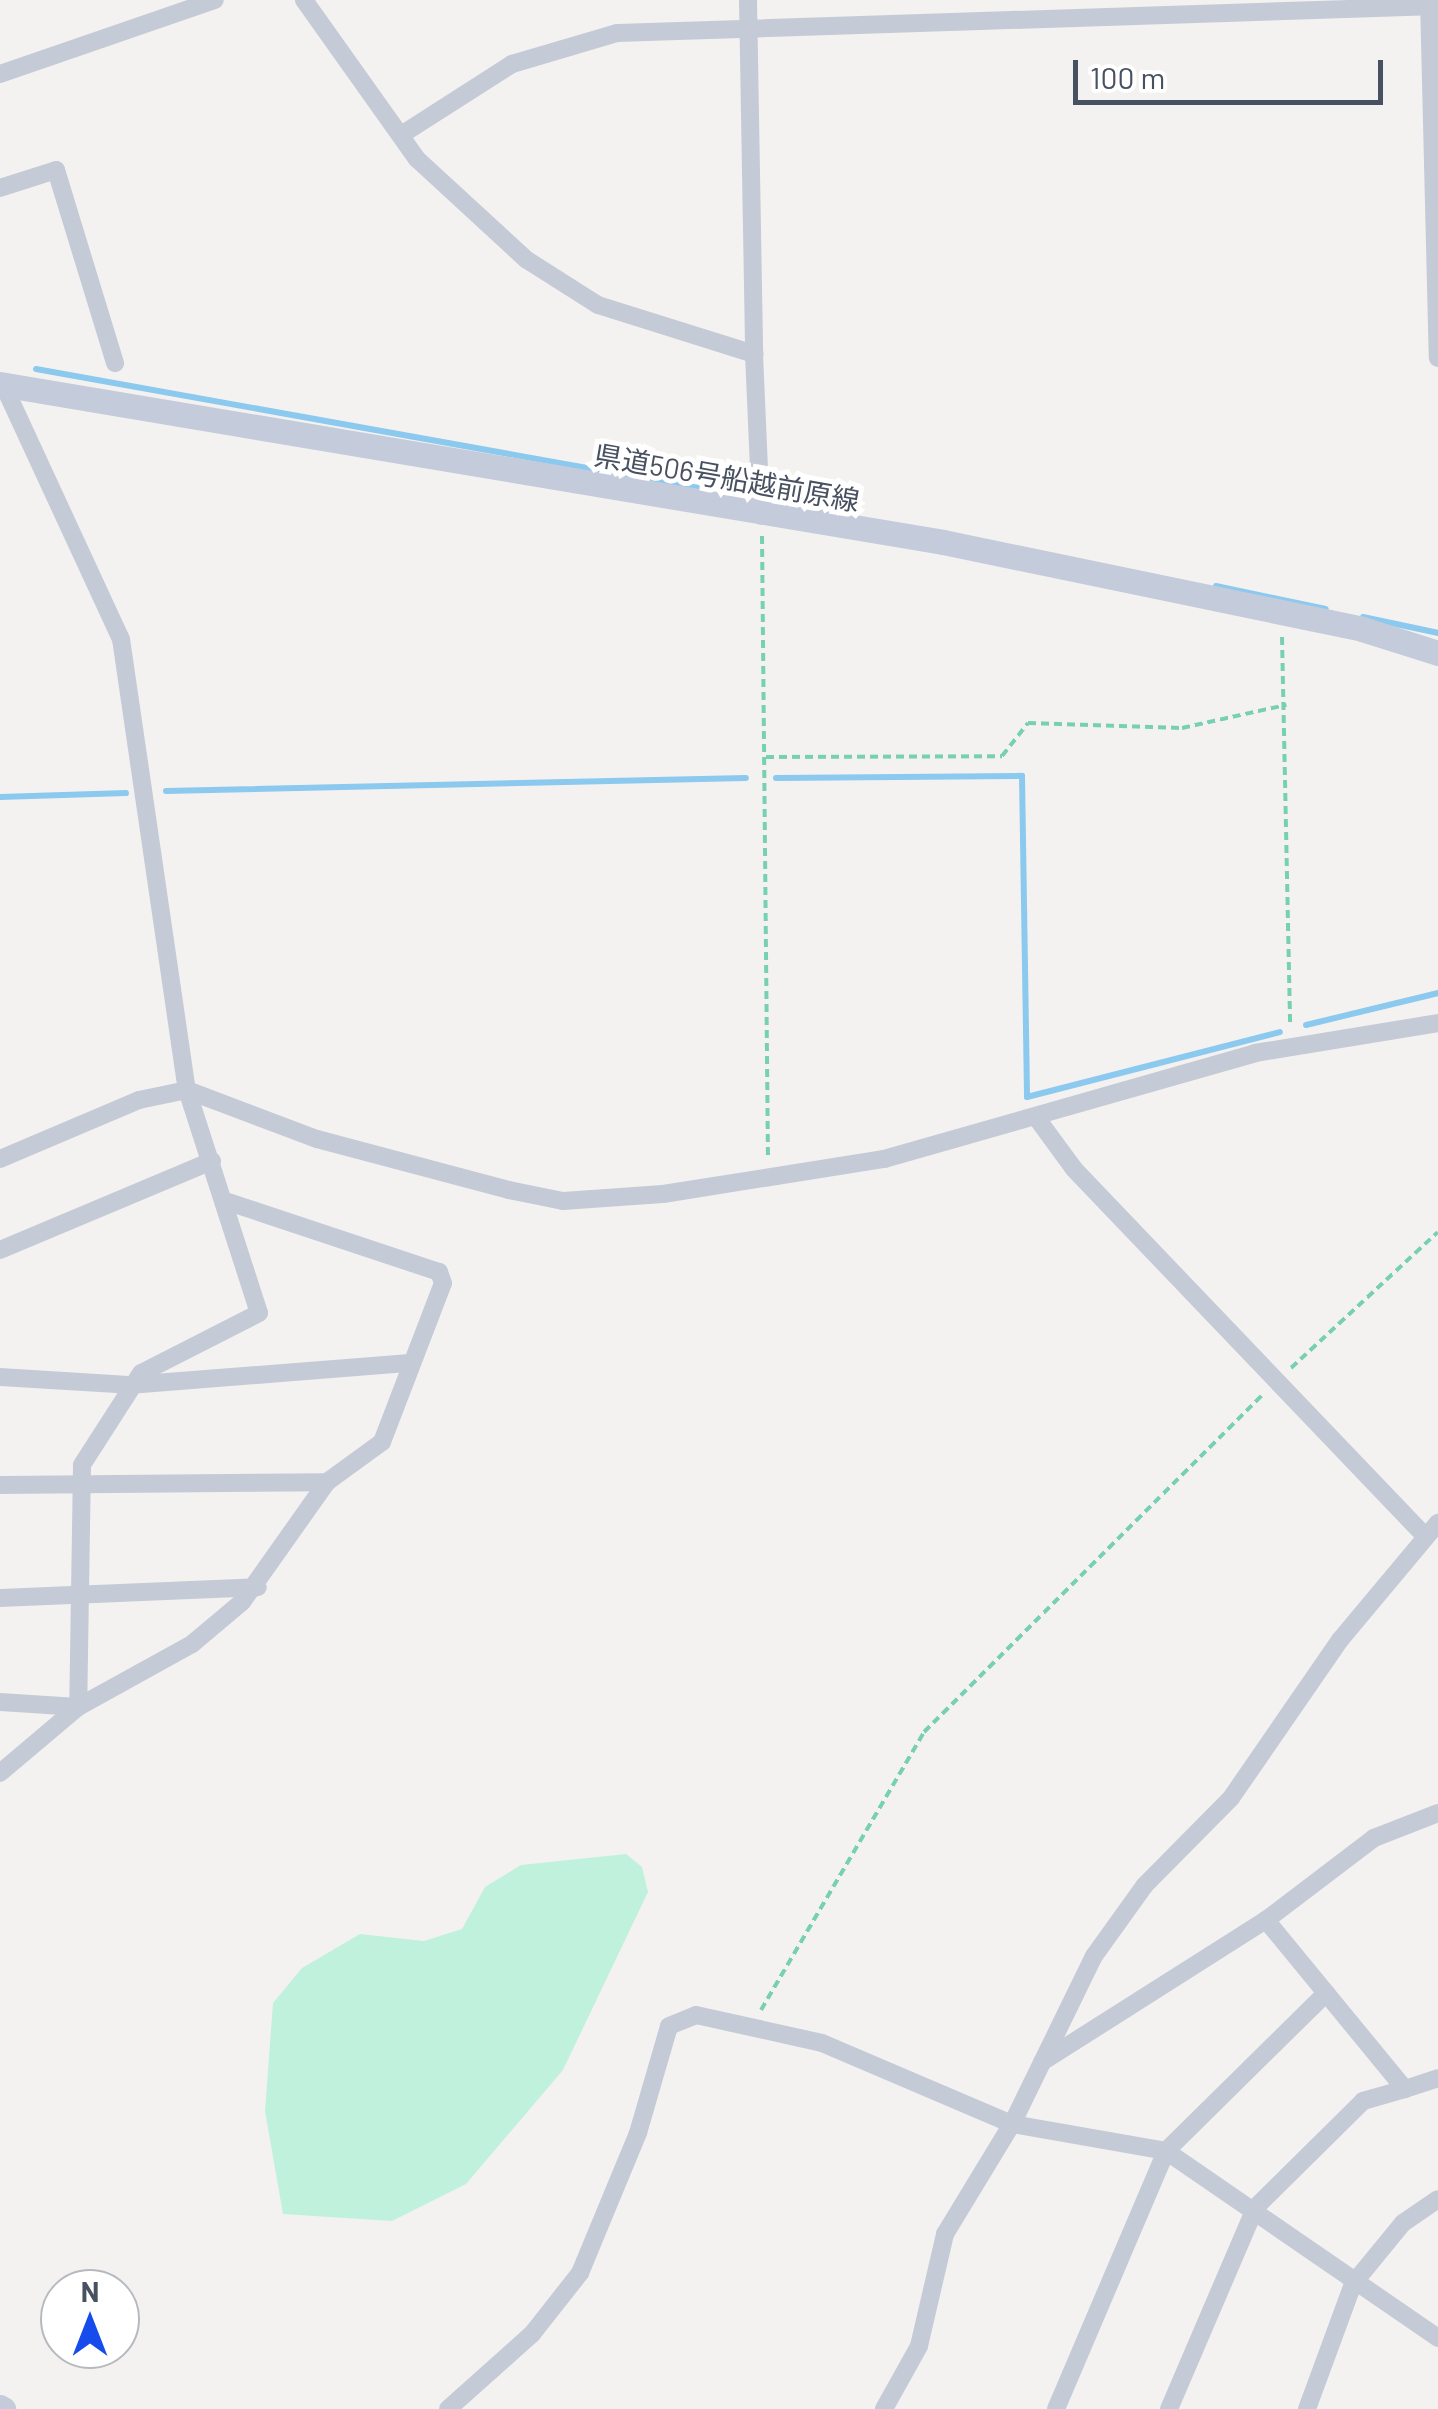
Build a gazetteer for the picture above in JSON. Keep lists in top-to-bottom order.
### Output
{
  "streets": {
    "main road": ["県道506号船越前原線"]
  },
  "scale_bar": "100 m",
  "north": "top"
}
